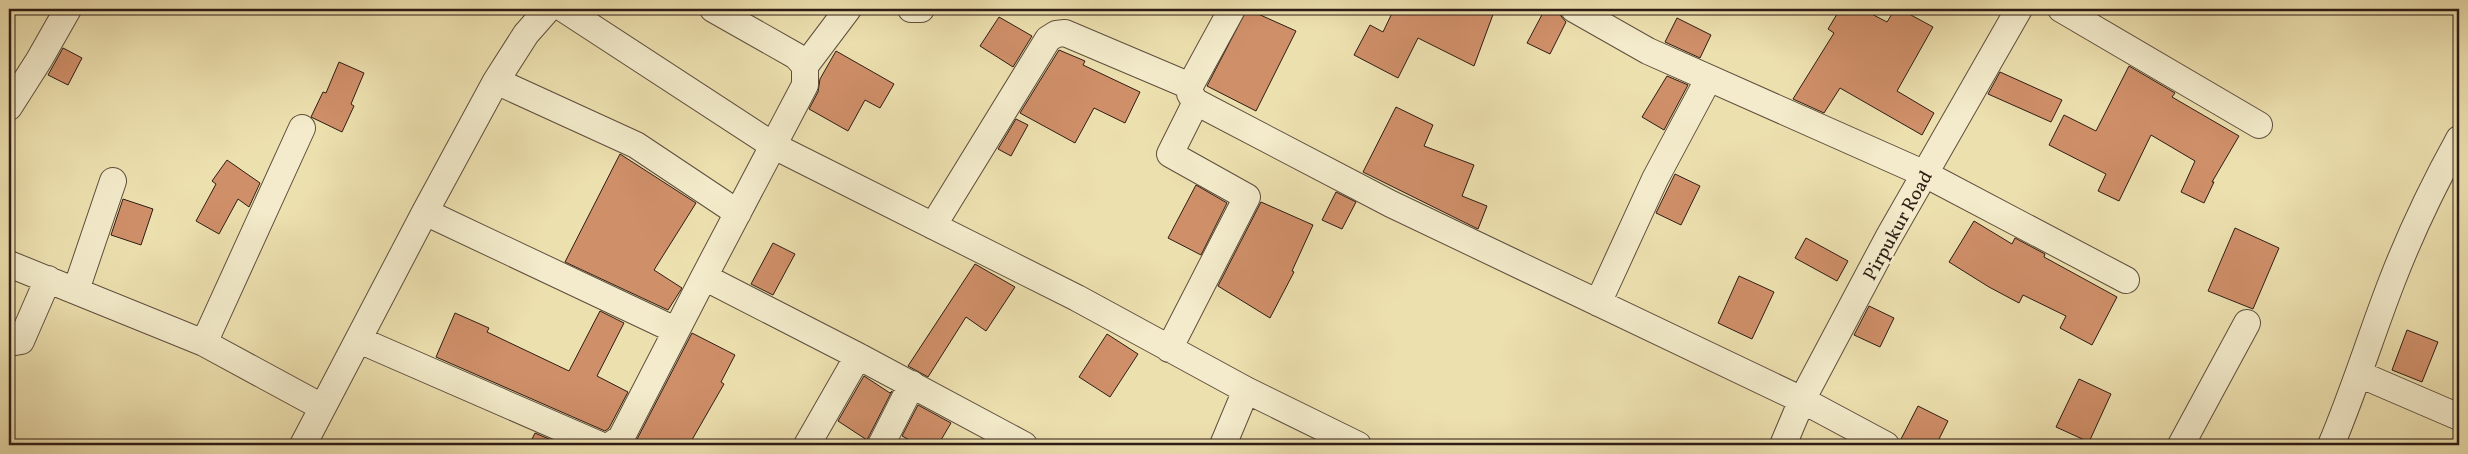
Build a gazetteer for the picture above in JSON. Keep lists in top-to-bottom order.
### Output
{
  "streets": {
    "street": ["Pirpukur Road"]
  }
}
